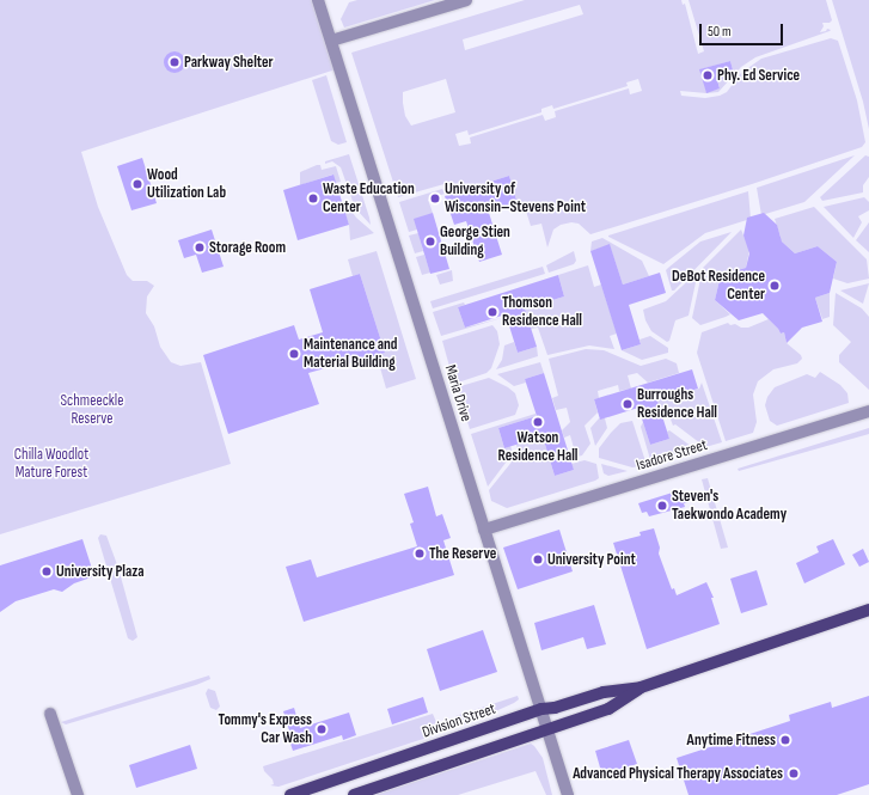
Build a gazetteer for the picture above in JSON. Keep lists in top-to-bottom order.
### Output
{
  "streets": {
    "main road": ["Division Street"],
    "street": ["Maria Drive", "Isadore Street"]
  },
  "crossings": [
    ["Maria Drive", "Isadore Street"],
    ["Maria Drive", "Division Street"]
  ],
  "parks": ["Schmeeckle Reserve", "Chilla Woodlot Mature Forest"],
  "places": [
    "Parkway Shelter",
    "Phy. Ed Service",
    "Wood Utilization Lab",
    "Waste Education Center",
    "University of Wisconsin–Stevens Point",
    "George Stien Building",
    "Storage Room",
    "DeBot Residence Center",
    "Thomson Residence Hall",
    "Maintenance and Material Building",
    "Burroughs Residence Hall",
    "Watson Residence Hall",
    "Steven's Taekwondo Academy",
    "The Reserve",
    "University Point",
    "University Plaza",
    "Tommy's Express Car Wash",
    "Anytime Fitness",
    "Advanced Physical Therapy Associates"
  ],
  "scale_bar": "50 m"
}
